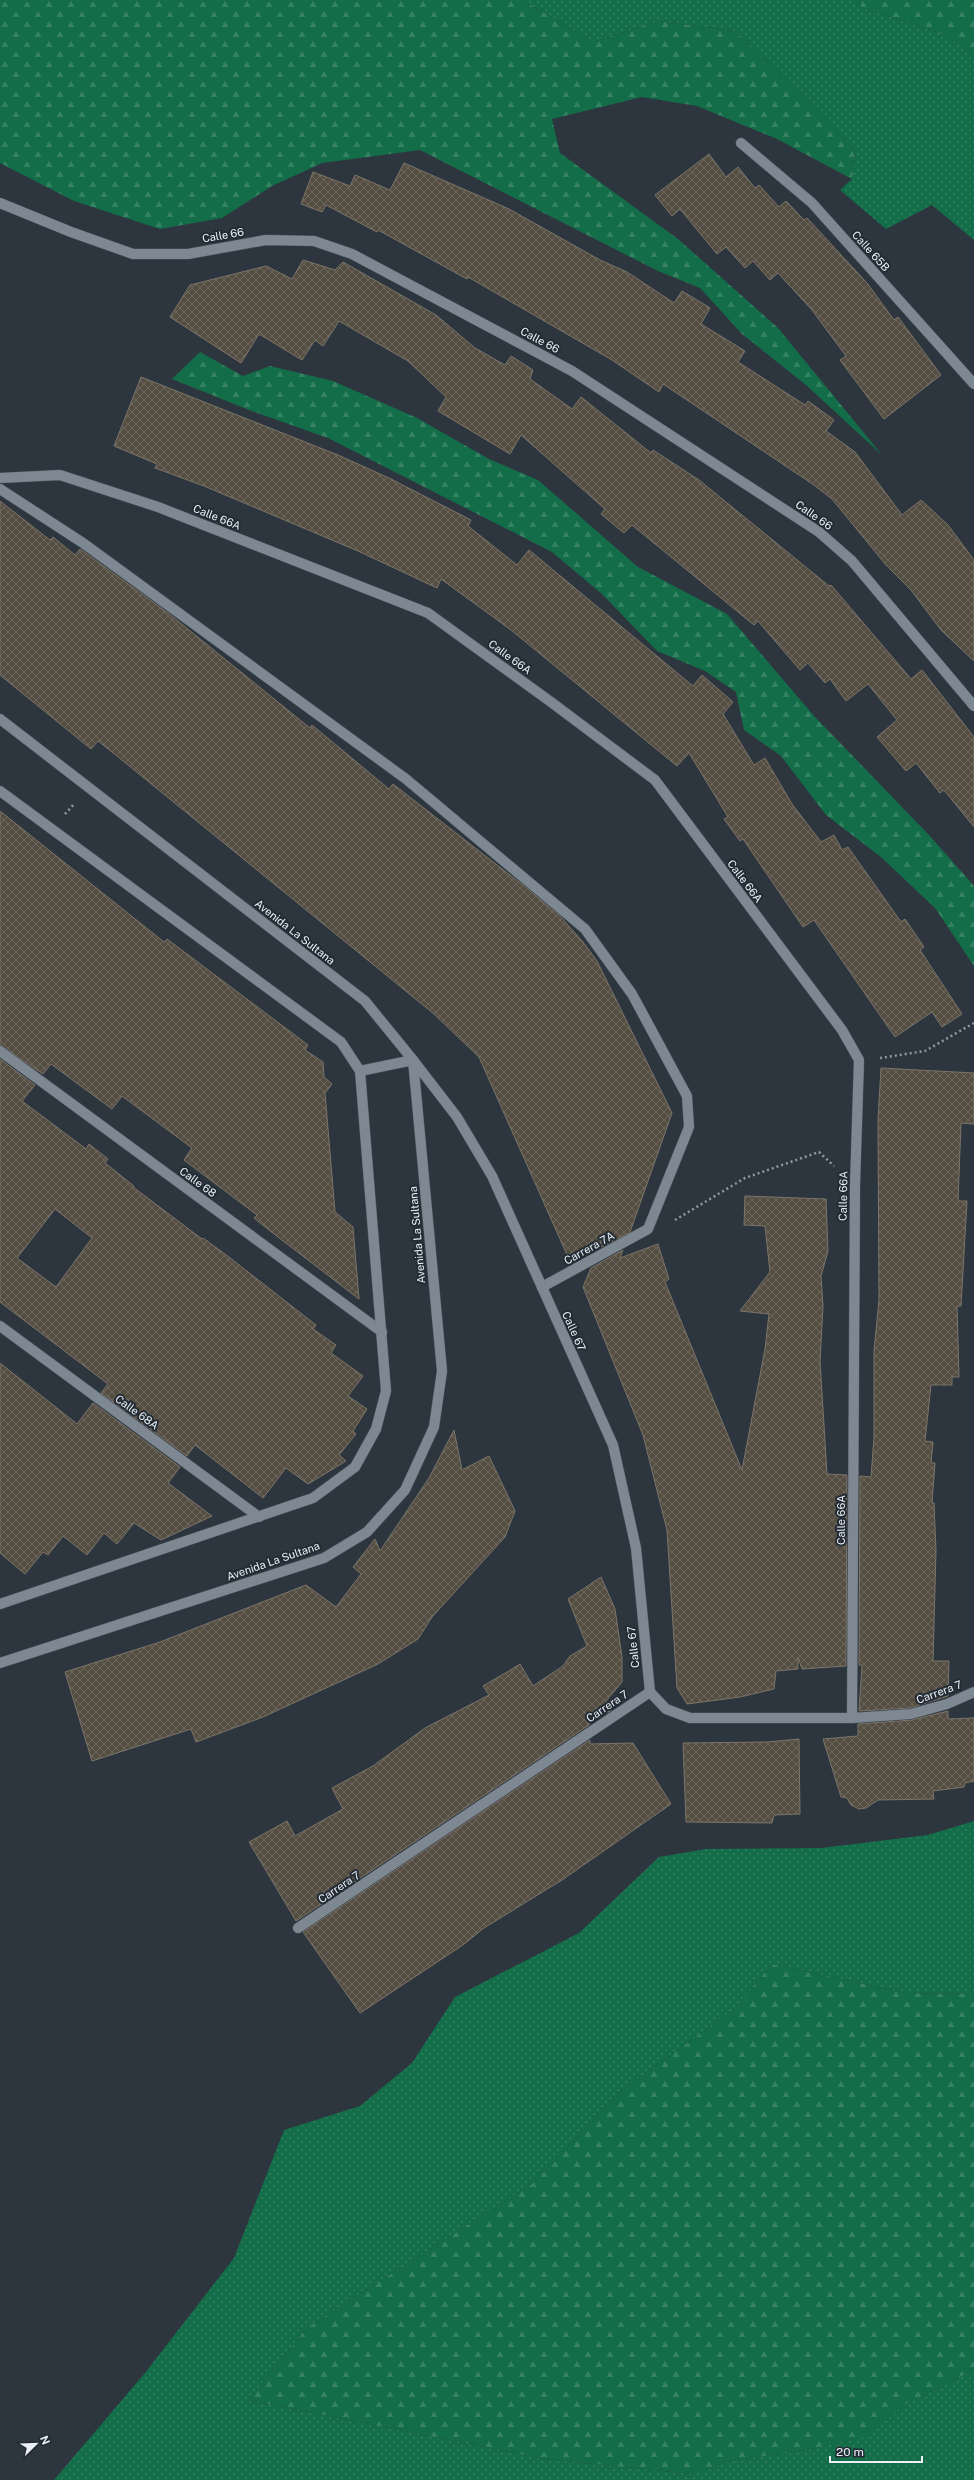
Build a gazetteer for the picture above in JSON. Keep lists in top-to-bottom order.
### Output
{
  "streets": {
    "street": [
      "Calle 66",
      "Calle 65B",
      "Calle 66A",
      "Avenida La Sultana",
      "Calle 68",
      "Carrera 7A",
      "Calle 67",
      "Calle 68A",
      "Carrera 7"
    ]
  },
  "crossings": [
    ["Calle 66A", "Carrera 7"],
    ["Avenida La Sultana", "Calle 67"],
    ["Carrera 7A", "Calle 67"],
    ["Calle 67", "Carrera 7"]
  ],
  "scale_bar": "20 m",
  "north": "top right"
}
